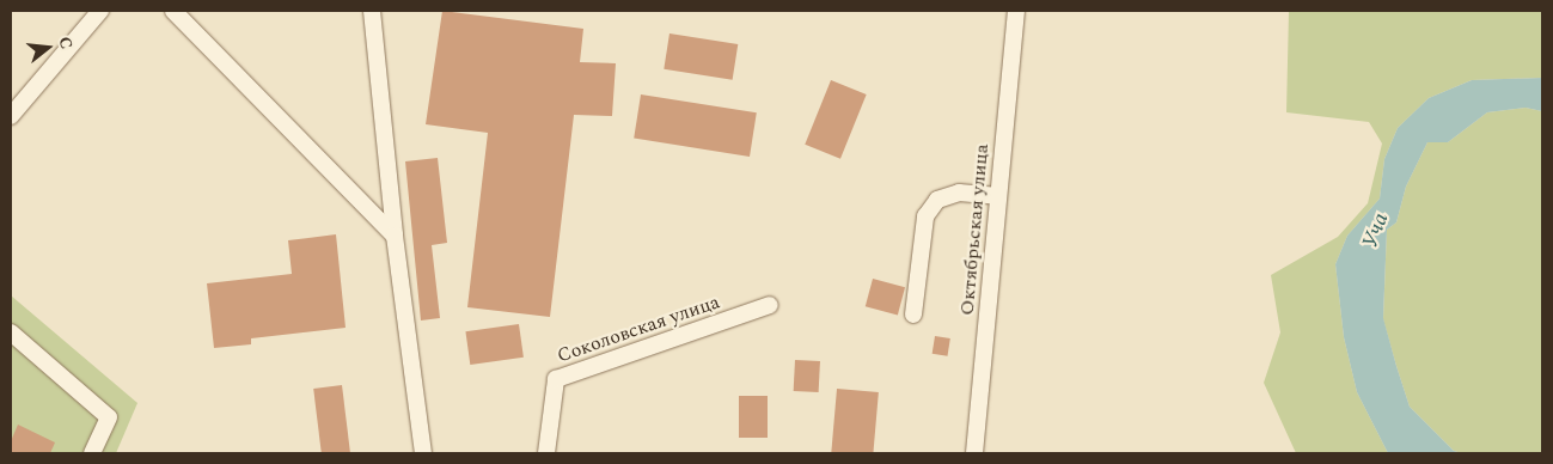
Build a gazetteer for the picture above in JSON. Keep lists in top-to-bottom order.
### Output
{
  "streets": {
    "street": ["Октябрьская улица", "Соколовская улица"]
  },
  "water": ["Уча"],
  "north": "right"
}
